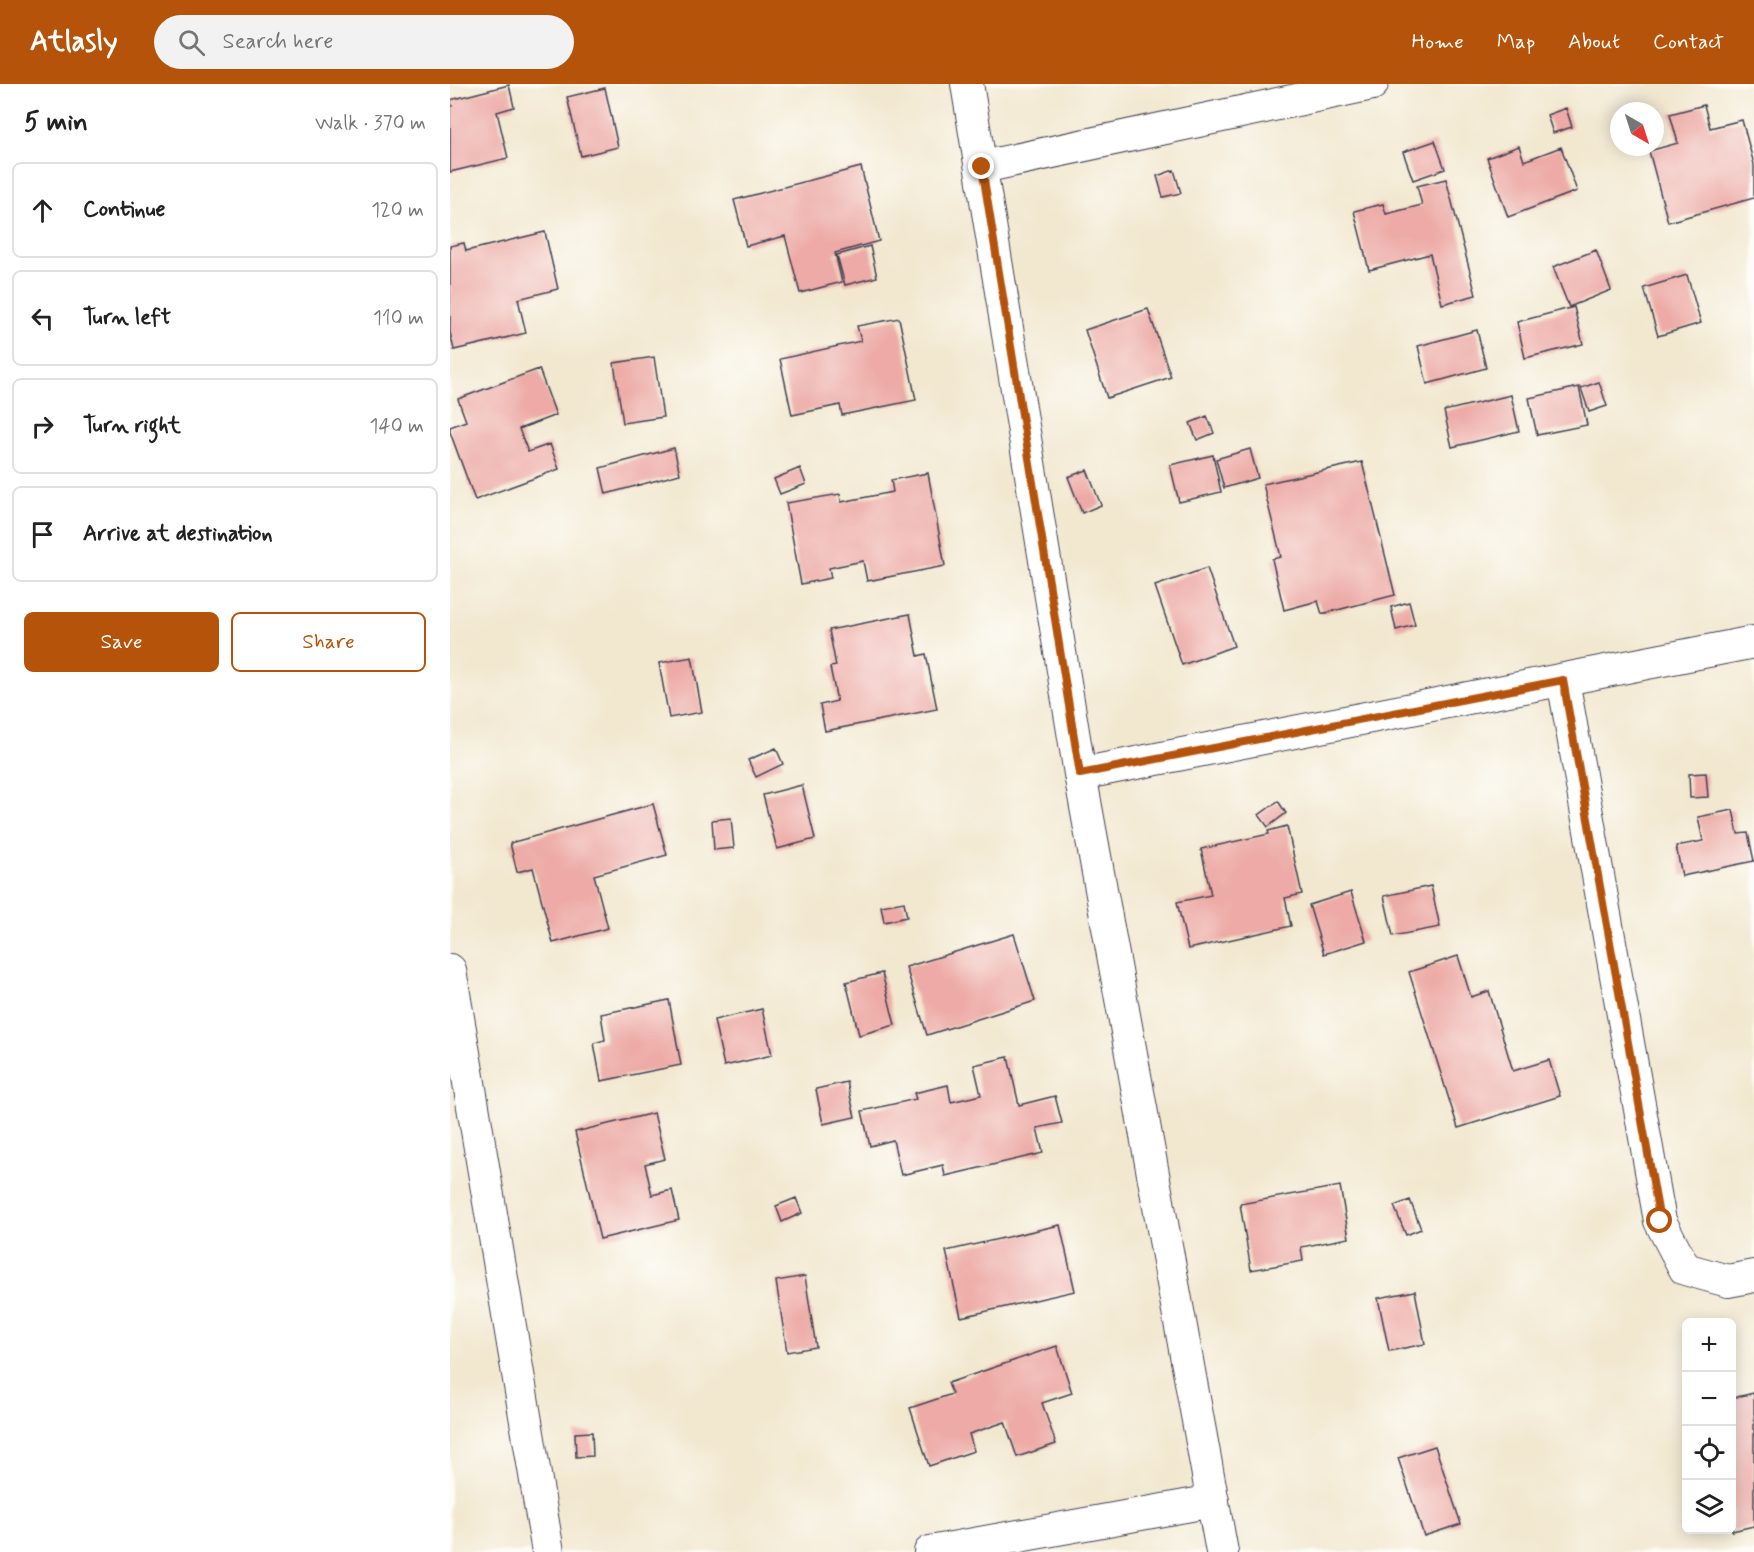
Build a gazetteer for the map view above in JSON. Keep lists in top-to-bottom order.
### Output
{
  "north": "bottom right",
  "page": {
    "header": "Atlasly",
    "search": "Search here",
    "nav": [
      "Home",
      "Map",
      "About",
      "Contact"
    ],
    "heading": ["5 min", "Walk · 370 m"],
    "list": [
      ["Continue", "120 m"],
      ["Turn left", "110 m"],
      ["Turn right", "140 m"],
      "Arrive at destination"
    ],
    "buttons": ["Save", "Share"],
    "map_buttons": ["+", "−"]
  }
}
